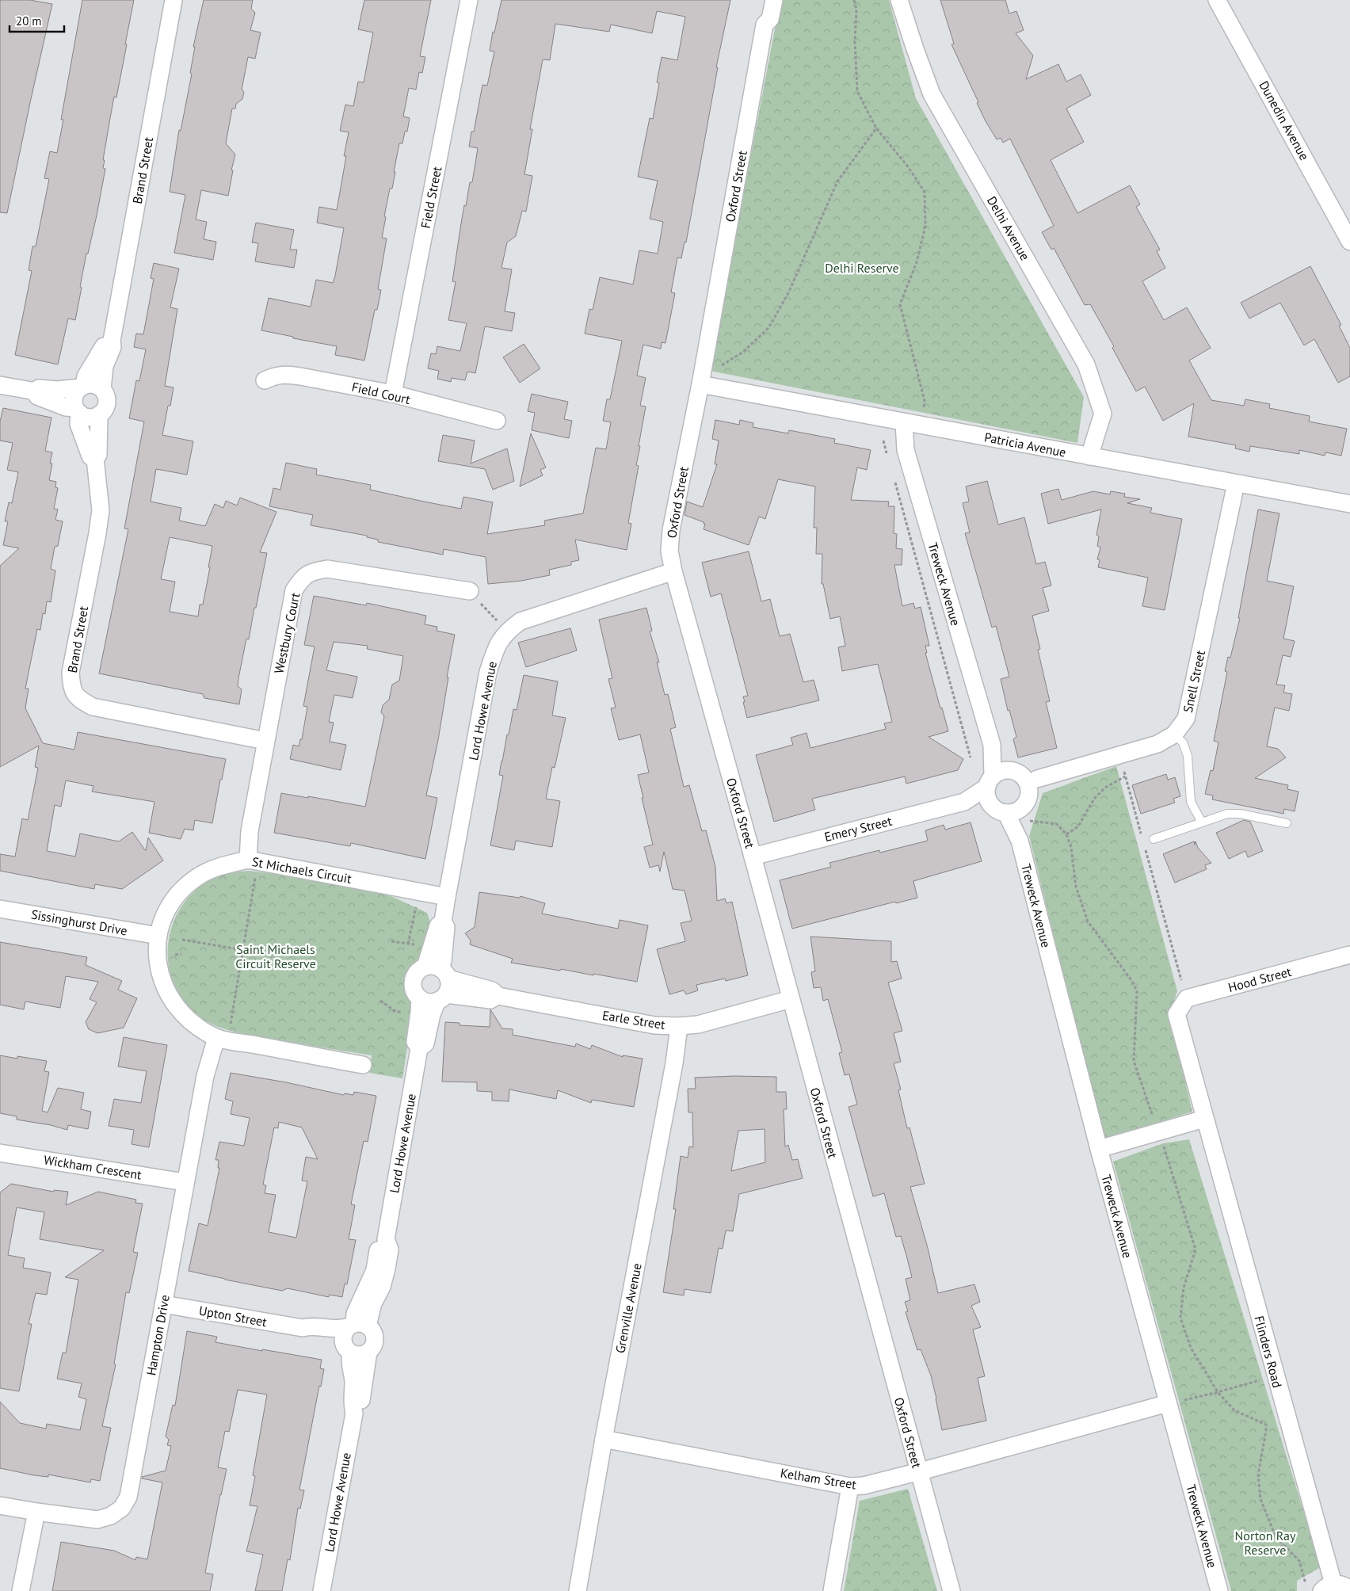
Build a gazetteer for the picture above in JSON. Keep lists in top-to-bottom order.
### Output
{
  "streets": {
    "street": [
      "Dunedin Avenue",
      "Brand Street",
      "Oxford Street",
      "Field Street",
      "Delhi Avenue",
      "Field Court",
      "Patricia Avenue",
      "Treweck Avenue",
      "Westbury Court",
      "Snell Street",
      "Lord Howe Avenue",
      "Emery Street",
      "St Michaels Circuit",
      "Sissinghurst Drive",
      "Hood Street",
      "Earle Street",
      "Wickham Crescent",
      "Grenville Avenue",
      "Upton Street",
      "Hampton Drive",
      "Flinders Road",
      "Kelham Street"
    ]
  },
  "crossings": [
    ["Brand Street", "Westbury Court"],
    ["Oxford Street", "Patricia Avenue"],
    ["Oxford Street", "Lord Howe Avenue"],
    ["Oxford Street", "Emery Street"],
    ["Oxford Street", "Earle Street"],
    ["Oxford Street", "Kelham Street"],
    ["Field Street", "Field Court"],
    ["Delhi Avenue", "Patricia Avenue"],
    ["Patricia Avenue", "Treweck Avenue"],
    ["Patricia Avenue", "Snell Street"],
    ["Treweck Avenue", "Emery Street"],
    ["Treweck Avenue", "Kelham Street"],
    ["Westbury Court", "St Michaels Circuit"],
    ["Lord Howe Avenue", "St Michaels Circuit"],
    ["Lord Howe Avenue", "Earle Street"],
    ["Lord Howe Avenue", "Upton Street"],
    ["St Michaels Circuit", "Sissinghurst Drive"],
    ["St Michaels Circuit", "Hampton Drive"],
    ["Hood Street", "Flinders Road"],
    ["Earle Street", "Grenville Avenue"],
    ["Wickham Crescent", "Hampton Drive"],
    ["Grenville Avenue", "Kelham Street"],
    ["Upton Street", "Hampton Drive"]
  ],
  "parks": ["Delhi Reserve", "Saint Michaels Circuit Reserve", "Norton Ray Reserve"],
  "scale_bar": "20 m"
}
